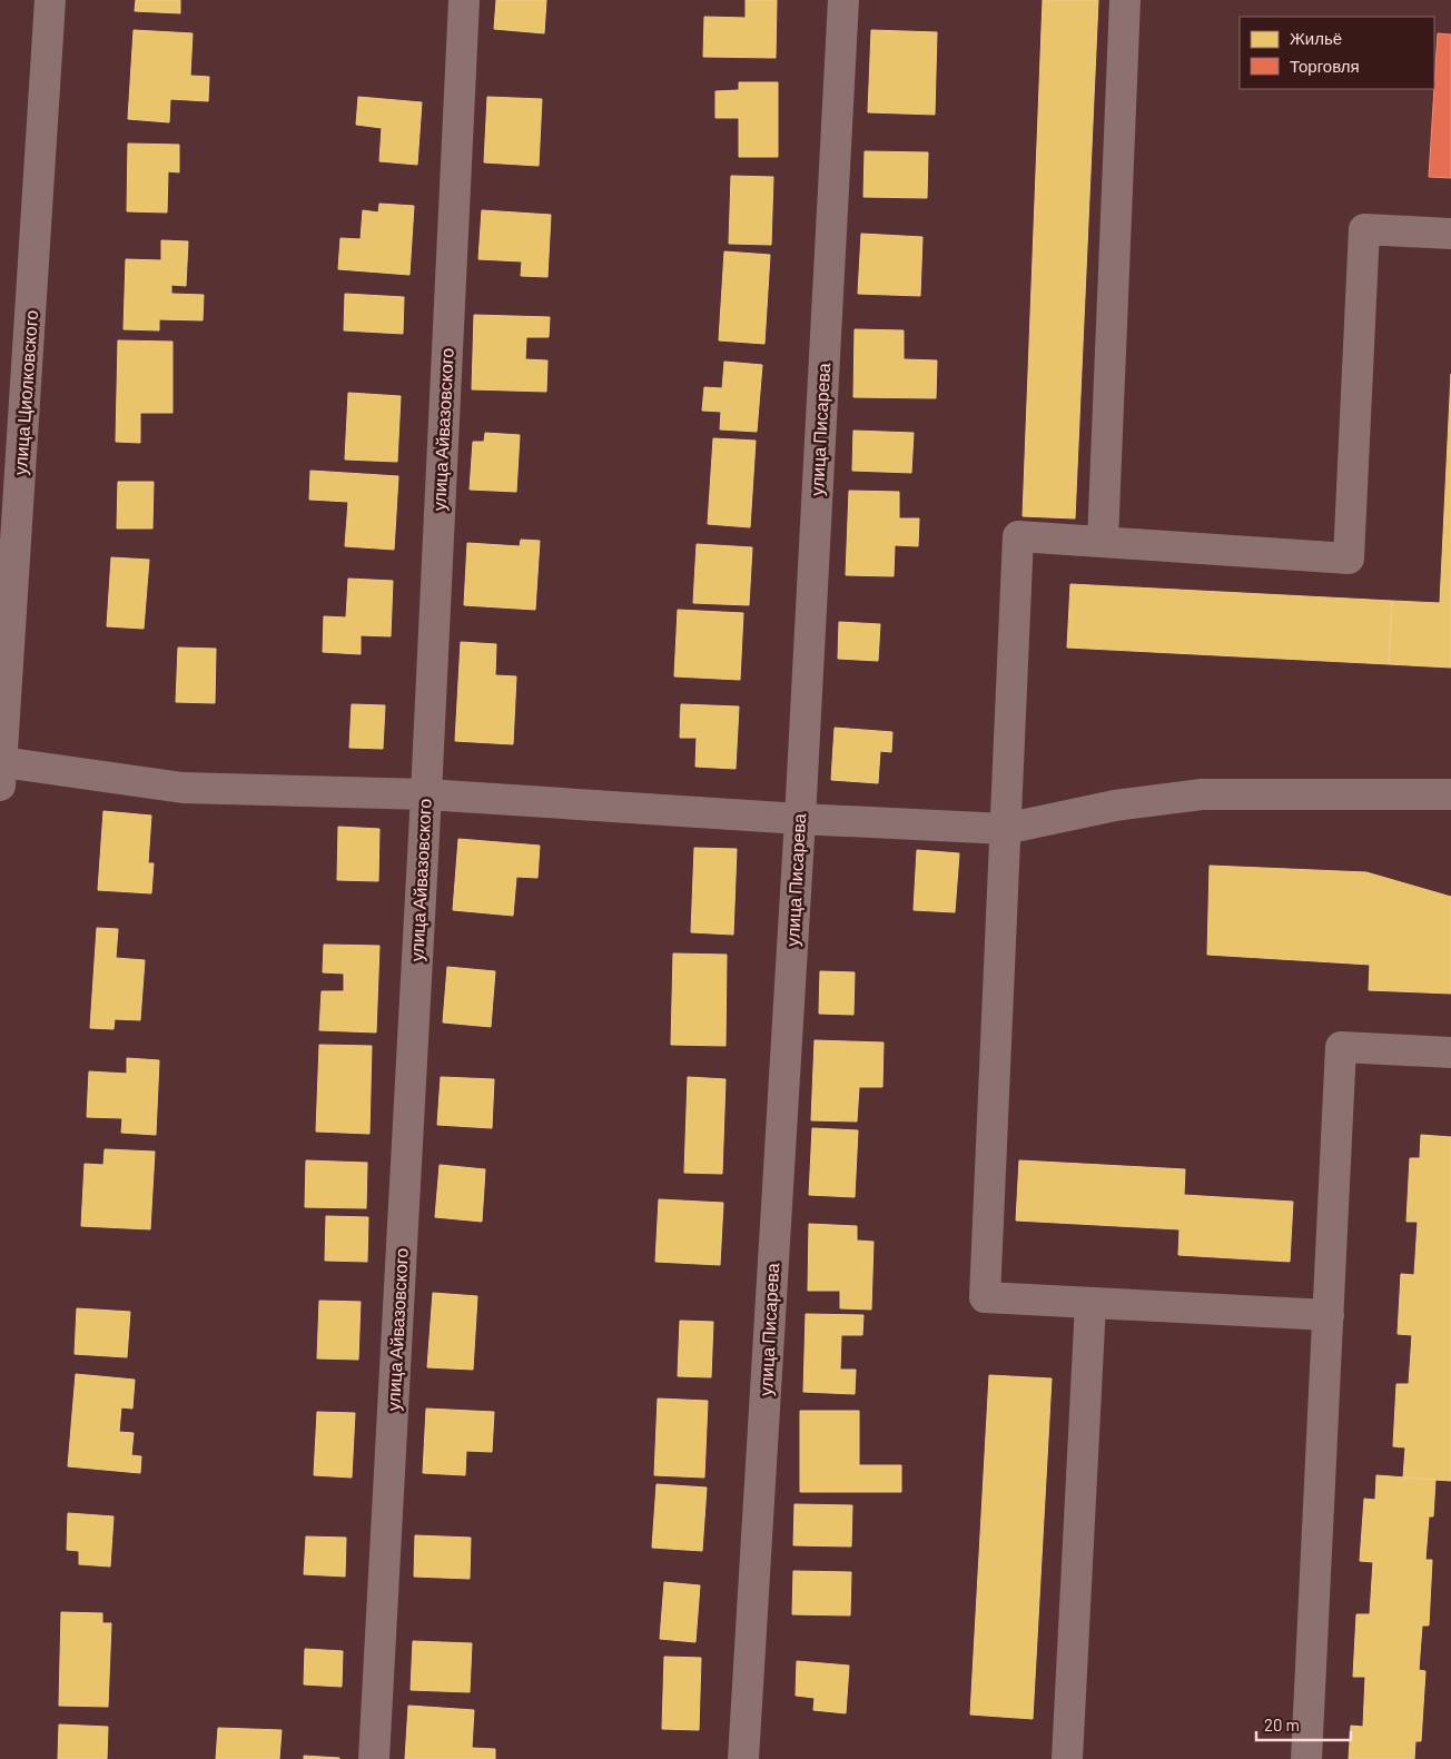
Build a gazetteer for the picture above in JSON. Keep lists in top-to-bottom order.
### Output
{
  "streets": {
    "street": ["улица Циолковского", "улица Айвазовского", "улица Писарева"]
  },
  "legend": ["Жильё", "Торговля"],
  "scale_bar": "20 m"
}
